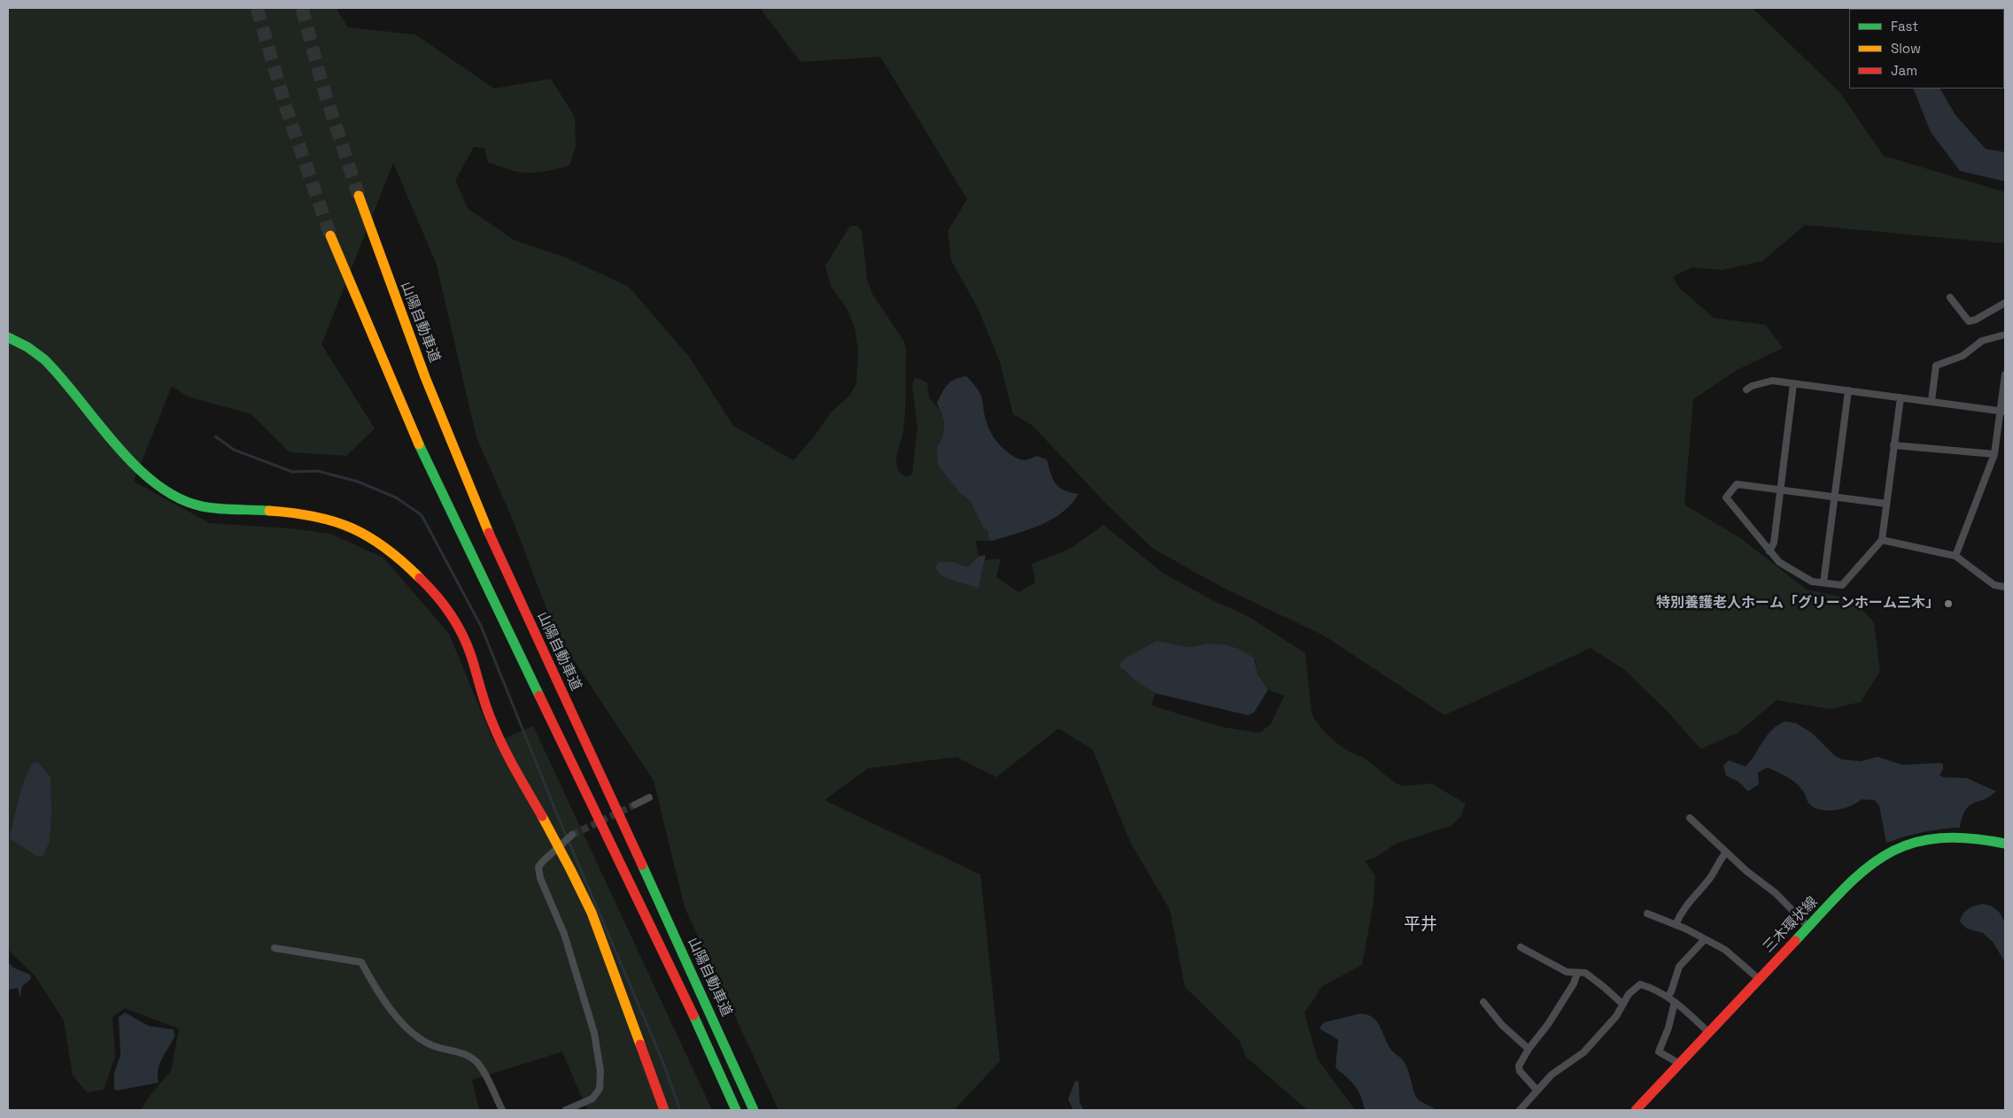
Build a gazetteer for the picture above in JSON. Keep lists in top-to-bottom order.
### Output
{
  "streets": {
    "main road": ["山陽自動車道", "三木環状線"]
  },
  "districts": ["平井"],
  "places": ["特別養護老人ホーム「グリーンホーム三木」"],
  "legend": ["Fast", "Slow", "Jam"]
}
